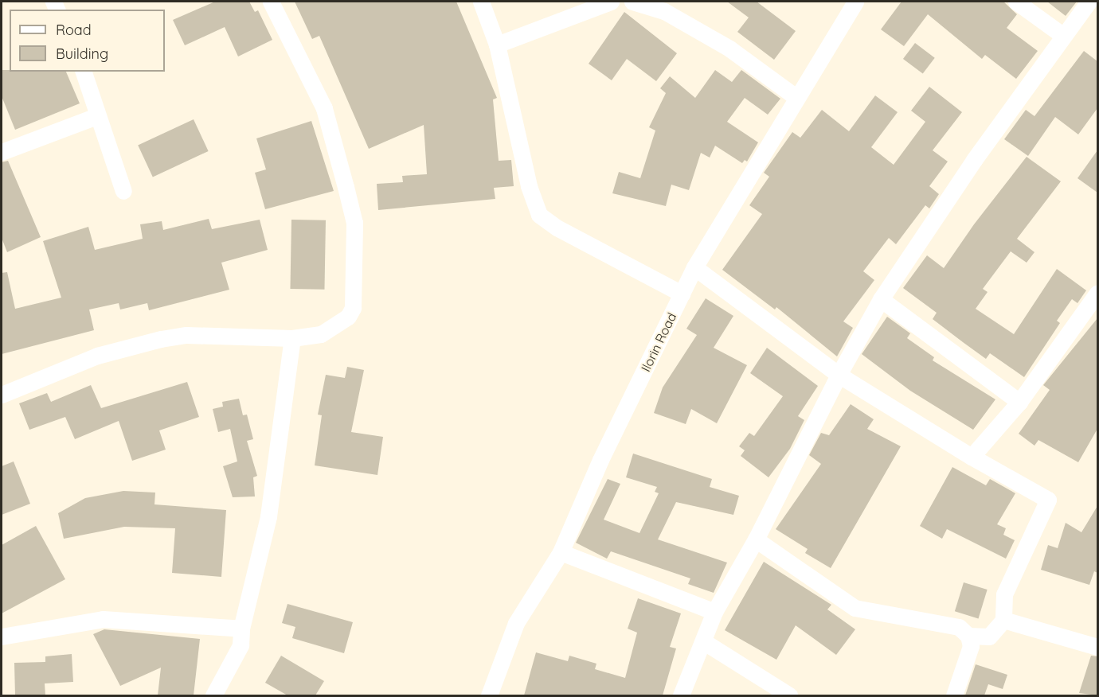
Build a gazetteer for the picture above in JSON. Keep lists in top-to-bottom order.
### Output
{
  "streets": {
    "street": ["Ilorin Road"]
  },
  "legend": ["Road", "Building"]
}
